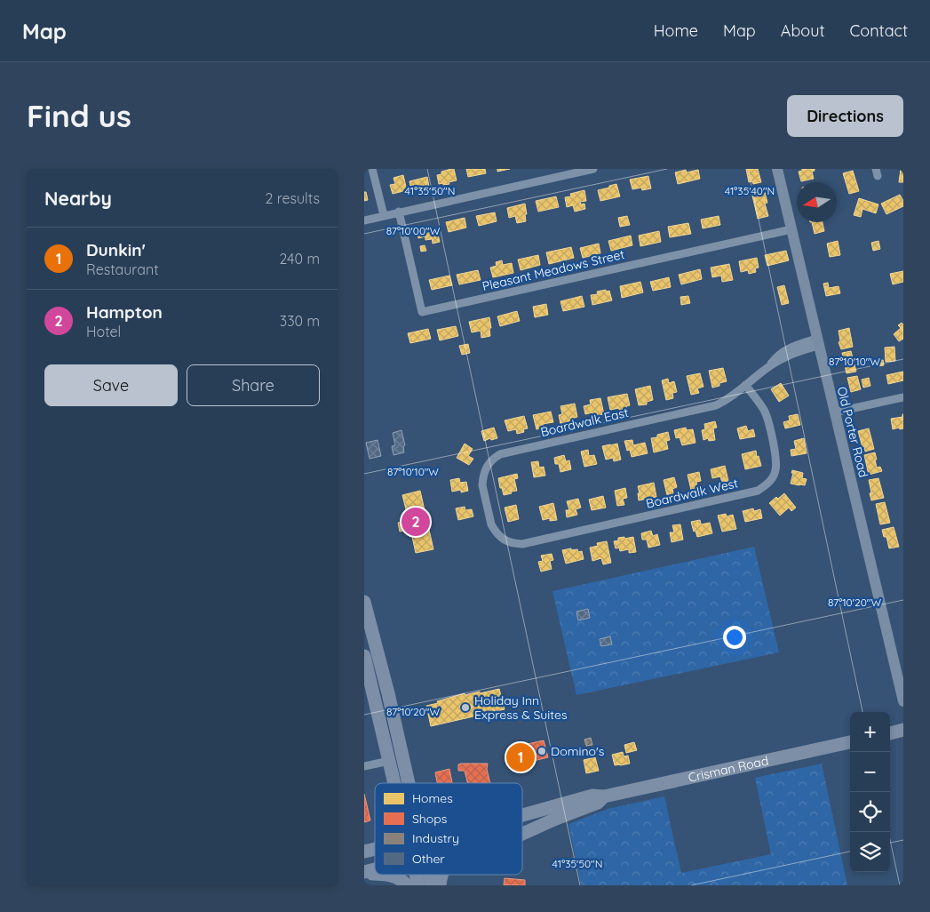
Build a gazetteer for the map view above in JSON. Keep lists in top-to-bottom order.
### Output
{
  "streets": {
    "main road": ["Crisman Road"],
    "street": [
      "Pleasant Meadows Street",
      "Boardwalk East",
      "Old Porter Road",
      "Boardwalk West"
    ]
  },
  "crossings": [
    ["Pleasant Meadows Street", "Old Porter Road"],
    ["Boardwalk East", "Old Porter Road"],
    ["Boardwalk East", "Boardwalk West"]
  ],
  "places": ["Holiday Inn Express & Suites", "Domino's"],
  "legend": [
    "Homes",
    "Shops",
    "Industry",
    "Other"
  ],
  "north": "left",
  "page": {
    "header": "Map",
    "nav": [
      "Home",
      "Map",
      "About",
      "Contact"
    ],
    "buttons": [
      "Directions",
      ["Save", "Share"]
    ],
    "title": "Find us",
    "heading": ["Nearby", "2 results"],
    "list": [
      {
        "mark": "1",
        "name": "Dunkin'",
        "note": "Restaurant",
        "value": "240 m"
      },
      {
        "mark": "2",
        "name": "Hampton",
        "note": "Hotel",
        "value": "330 m"
      }
    ],
    "pins": ["2", "1"],
    "map_buttons": ["+", "−"]
  },
  "coordinates": [
    "41°35'50\"N",
    "41°35'40\"N",
    "87°10'00\"W",
    "87°10'10\"W",
    "87°10'20\"W"
  ]
}
